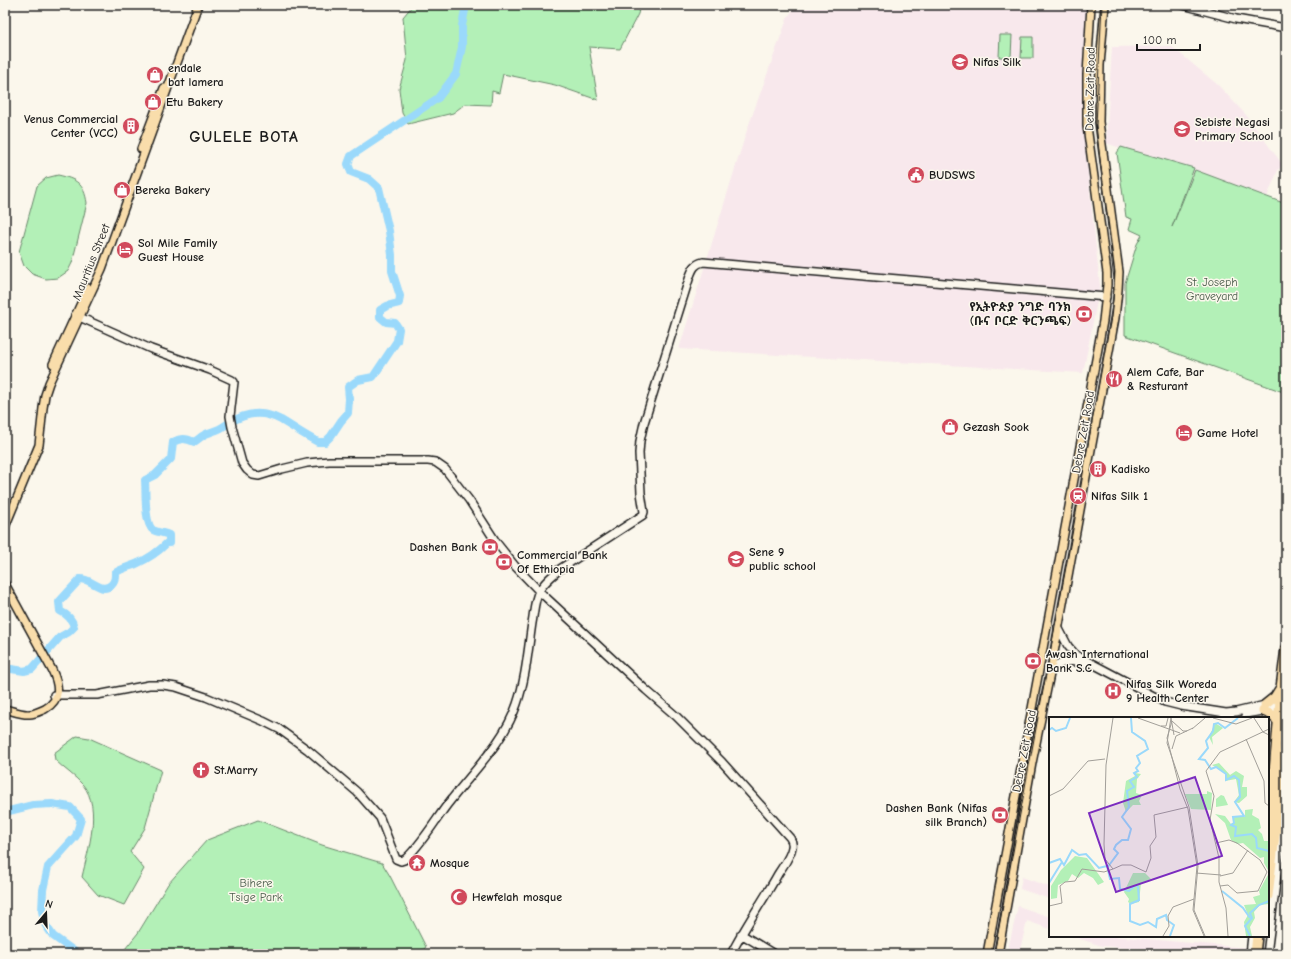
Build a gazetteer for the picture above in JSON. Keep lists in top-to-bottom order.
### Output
{
  "streets": {
    "main road": ["Debre Zeit Road", "Mauritius Street"]
  },
  "districts": ["GULELE BOTA"],
  "parks": ["St. Joseph Graveyard", "Bihere Tsige Park"],
  "places": {
    "school or university": ["Nifas Silk", "Sebiste Negasi Primary School", "Sene 9 public school"],
    "shop": [
      "endale bat lamera",
      "Etu Bakery",
      "Bereka Bakery",
      "Gezash Sook"
    ],
    "building": ["Venus Commercial Center (VCC)", "Kadisko"],
    "public building": ["BUDSWS"],
    "hotel": ["Sol Mile Family Guest House", "Game Hotel"],
    "bank": [
      "የኢትዮጵያ ንግድ ባንክ (ቡና ቦርድ ቅርንጫፍ)",
      "Dashen Bank",
      "Commercial Bank Of Ethiopia",
      "Awash International Bank S.C",
      "Dashen Bank (Nifas silk Branch)"
    ],
    "restaurant": ["Alem Cafe, Bar & Resturant"],
    "station": ["Nifas Silk 1"],
    "hospital": ["Nifas Silk Woreda 9 Health Center"],
    "church": ["St.Marry"],
    "temple": ["Mosque"],
    "mosque": ["Hewfelah mosque"]
  },
  "scale_bar": "100 m",
  "north": "top"
}
